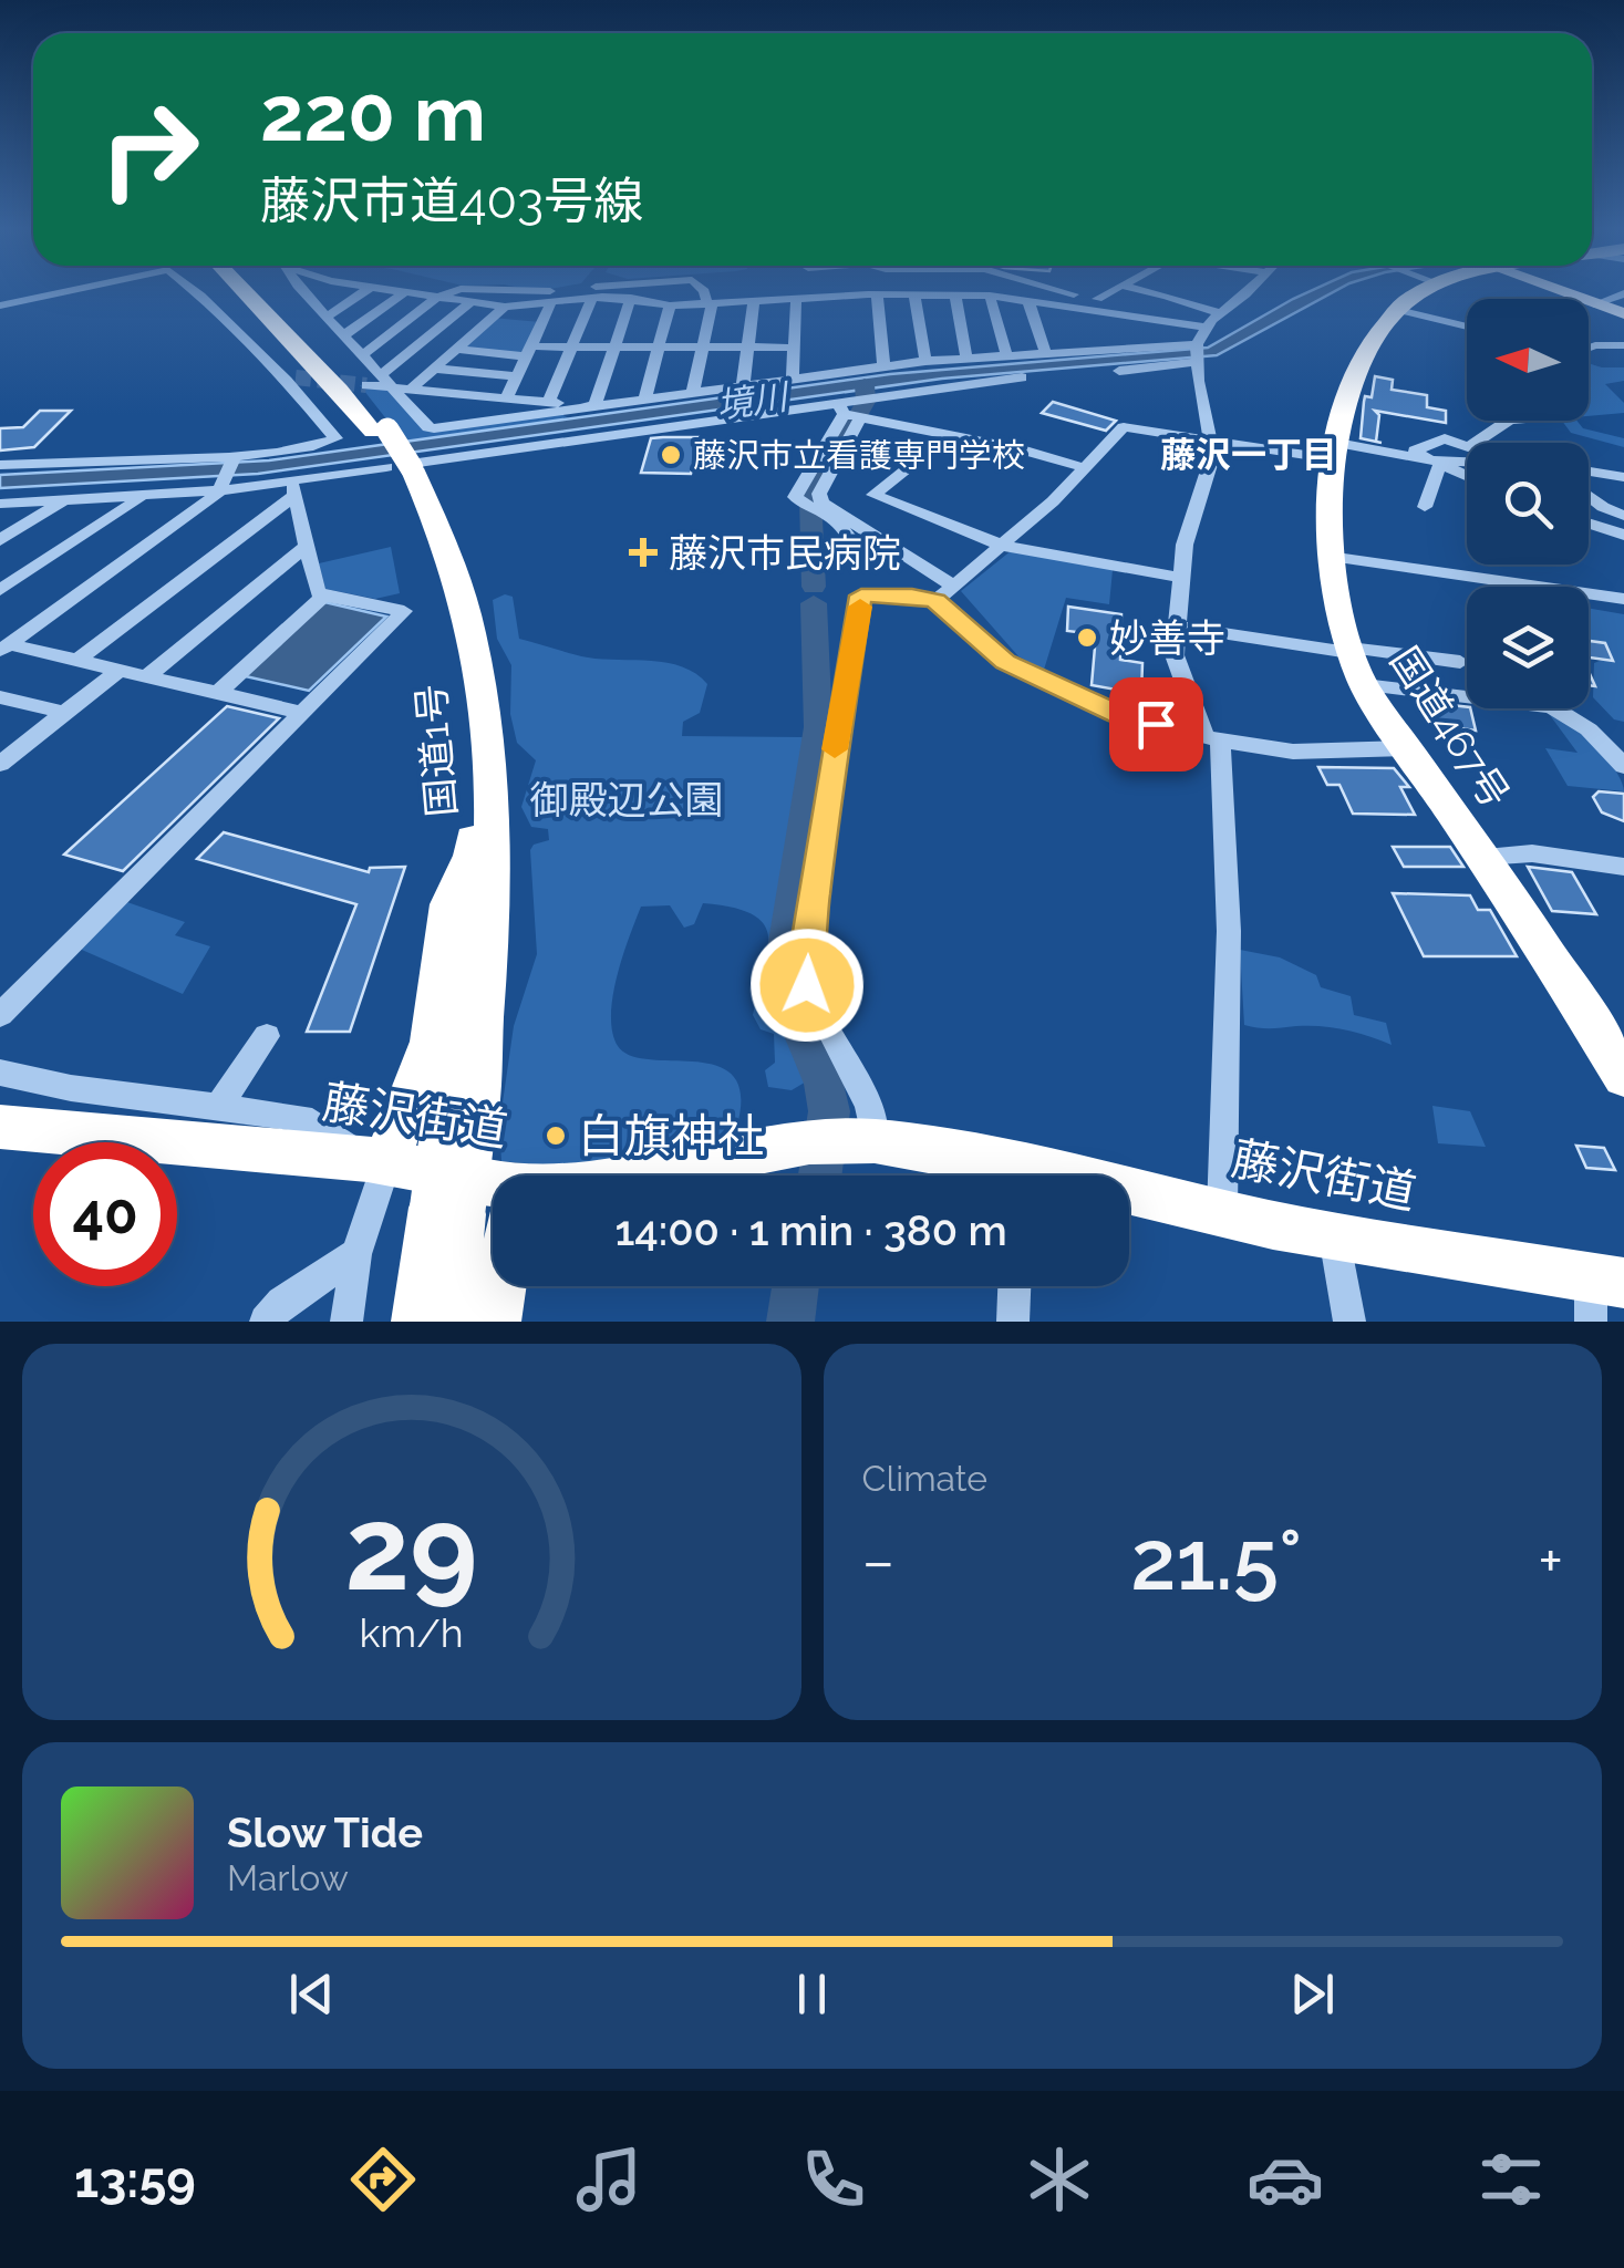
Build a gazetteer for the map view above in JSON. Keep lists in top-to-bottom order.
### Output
{
  "streets": {
    "highway": ["国道467号", "国道1号", "藤沢街道"]
  },
  "districts": ["藤沢一丁目"],
  "water": ["境川"],
  "parks": ["御殿辺公園"],
  "places": {
    "other": ["藤沢市立看護専門学校", "妙善寺", "白旗神社"],
    "health": ["藤沢市民病院"]
  },
  "north": "left",
  "page": {
    "turn": ["220 m", "藤沢市道403号線"],
    "limit": "40",
    "trip": "14:00 · 1 min · 380 m",
    "tile": "Climate",
    "heat": ["−", "21.5°", "+"],
    "song": ["Slow Tide", "Marlow"],
    "tabs": "13:59",
    "gauge": ["29", "km/h"]
  }
}
